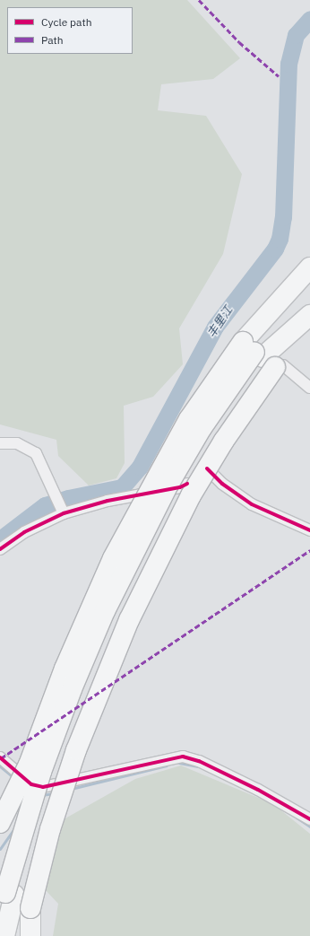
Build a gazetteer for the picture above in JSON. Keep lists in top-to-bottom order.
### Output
{
  "water": ["丰里江"],
  "legend": ["Cycle path", "Path"]
}
